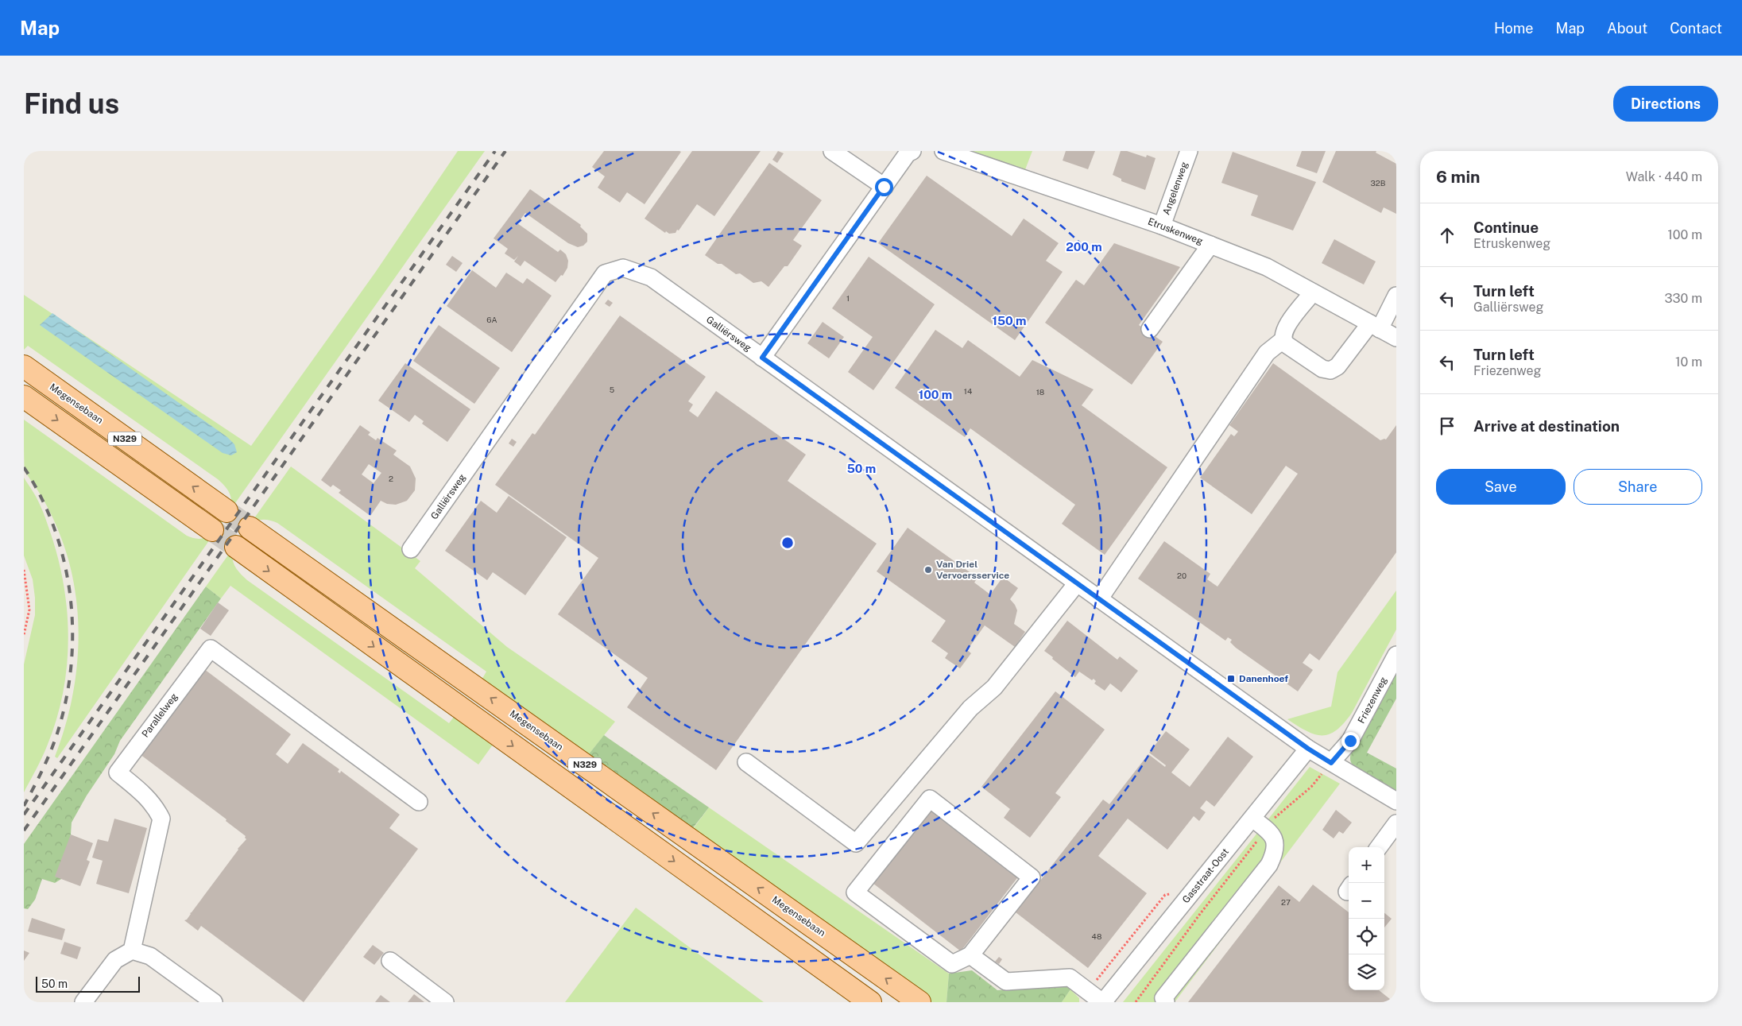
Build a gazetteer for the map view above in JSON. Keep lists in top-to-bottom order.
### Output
{
  "streets": {
    "main road": ["Megensebaan", "N329"],
    "street": [
      "Angelenweg",
      "Etruskenweg",
      "Galliërsweg",
      "Friezenweg",
      "Parallelweg",
      "Gasstraat-Oost"
    ]
  },
  "crossings": [
    ["Angelenweg", "Etruskenweg"],
    ["Galliërsweg", "Friezenweg"],
    ["Galliërsweg", "Gasstraat-Oost"],
    ["Friezenweg", "Gasstraat-Oost"]
  ],
  "places": {
    "other": ["Van Driel Vervoersservice"],
    "transit": ["Danenhoef"]
  },
  "house_numbers": [
    "32B",
    "1",
    "6A",
    "5",
    "14",
    "18",
    "2",
    "20",
    "27",
    "48"
  ],
  "scale_bar": "50 m",
  "page": {
    "header": "Map",
    "nav": [
      "Home",
      "Map",
      "About",
      "Contact"
    ],
    "buttons": [
      "Directions",
      ["Save", "Share"]
    ],
    "title": "Find us",
    "heading": ["6 min", "Walk · 440 m"],
    "list": [
      ["Continue", "Etruskenweg", "100 m"],
      ["Turn left", "Galliërsweg", "330 m"],
      ["Turn left", "Friezenweg", "10 m"],
      "Arrive at destination"
    ],
    "map_buttons": ["+", "−"],
    "scale": "50 m"
  },
  "rings": [
    "200 m",
    "150 m",
    "100 m",
    "50 m"
  ]
}
